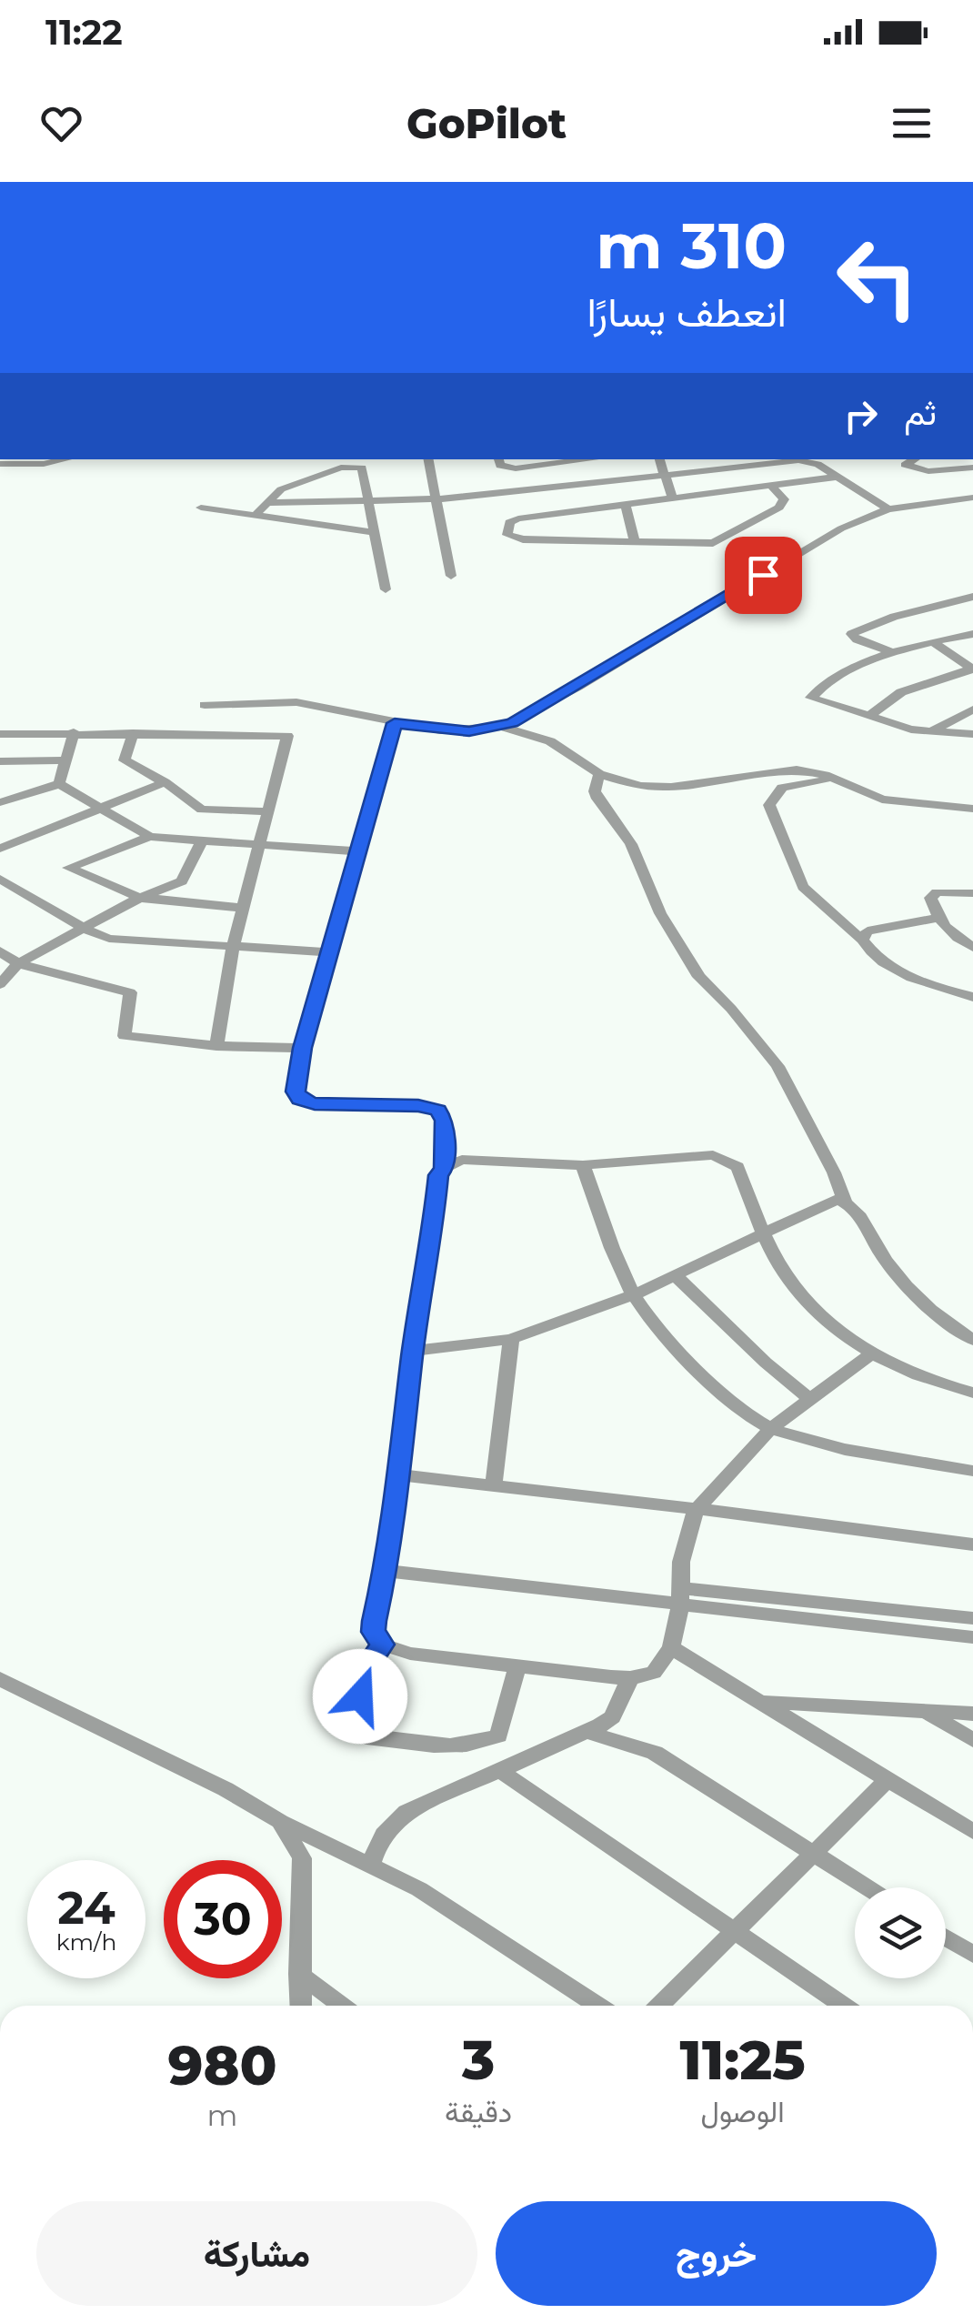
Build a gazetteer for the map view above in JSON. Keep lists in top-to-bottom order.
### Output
{
  "page": {
    "status": "11:22",
    "header": "GoPilot",
    "turn": ["310 m", "انعطف يسارًا"],
    "then": "ثم",
    "speed": "24 km/h",
    "limit": "30",
    "eta": [
      "11:25",
      "الوصول",
      "3",
      "دقيقة",
      "980",
      "m"
    ],
    "buttons": ["خروج", "مشاركة"]
  }
}
